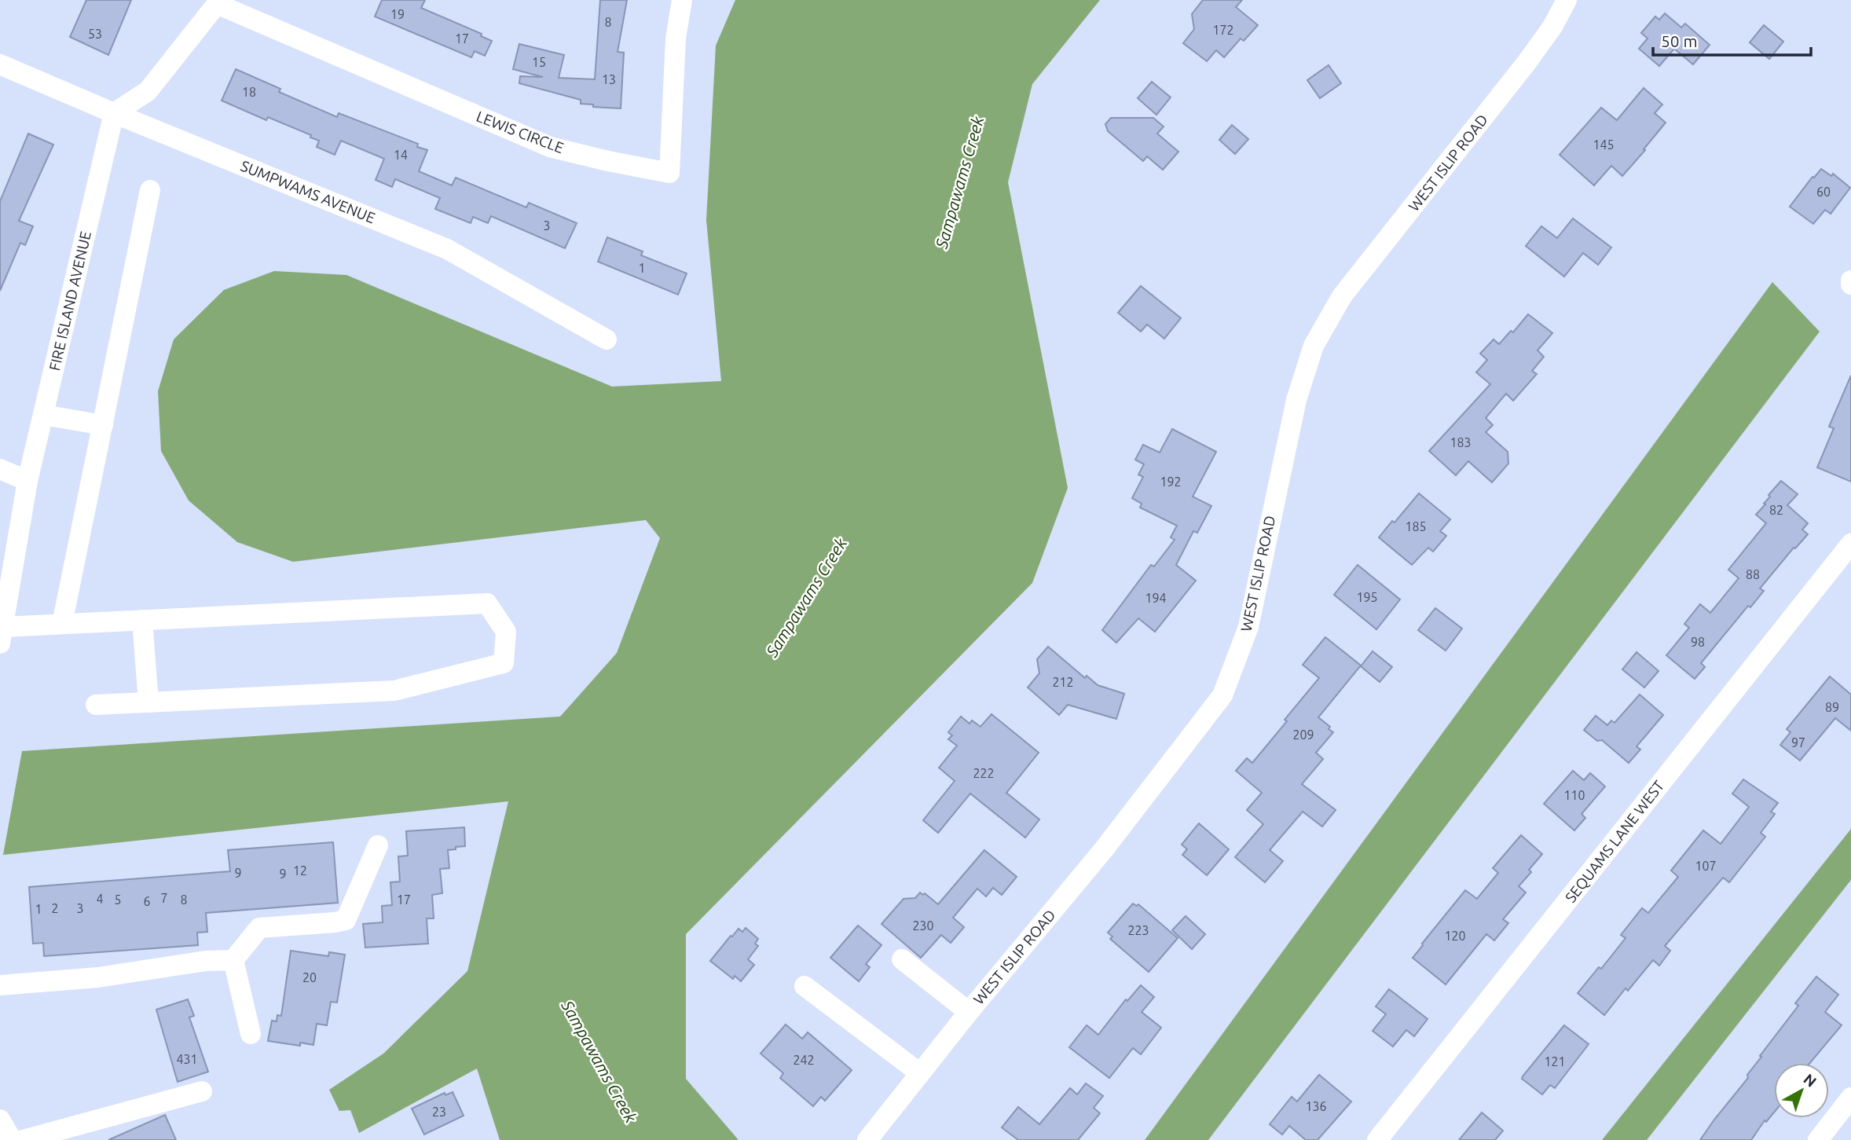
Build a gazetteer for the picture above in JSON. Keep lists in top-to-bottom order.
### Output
{
  "streets": {
    "street": [
      "LEWIS CIRCLE",
      "WEST ISLIP ROAD",
      "SUMPWAMS AVENUE",
      "FIRE ISLAND AVENUE",
      "SEQUAMS LANE WEST"
    ]
  },
  "crossings": [
    ["SUMPWAMS AVENUE", "FIRE ISLAND AVENUE"]
  ],
  "water": ["Sampawams Creek"],
  "house_numbers": [
    "19",
    "8",
    "172",
    "53",
    "17",
    "15",
    "13",
    "18",
    "145",
    "14",
    "60",
    "3",
    "1",
    "183",
    "192",
    "82",
    "185",
    "88",
    "195",
    "194",
    "98",
    "212",
    "89",
    "209",
    "97",
    "222",
    "110",
    "107",
    "12",
    "9",
    "9",
    "7",
    "4",
    "5",
    "8",
    "17",
    "6",
    "2",
    "3",
    "1",
    "230",
    "223",
    "120",
    "20",
    "431",
    "242",
    "121",
    "136",
    "23"
  ],
  "scale_bar": "50 m",
  "north": "top right"
}
